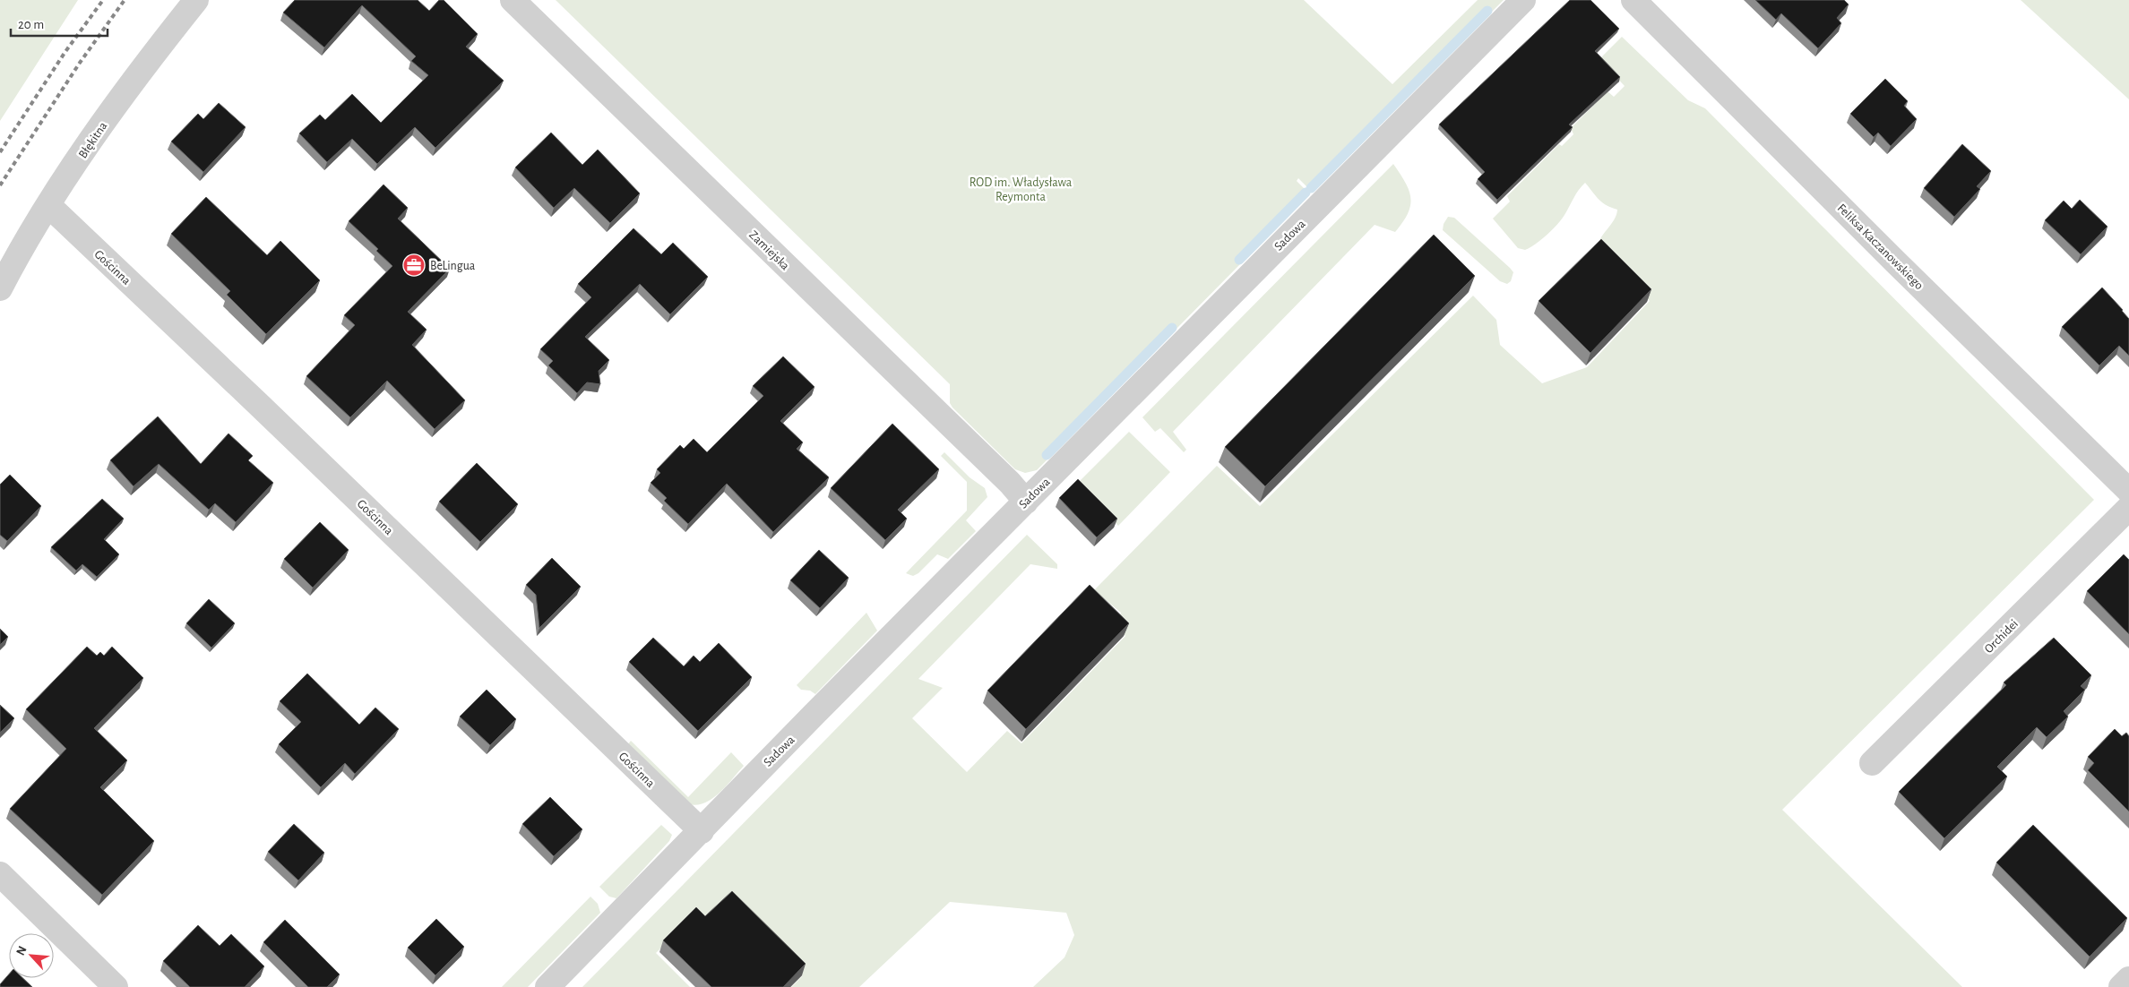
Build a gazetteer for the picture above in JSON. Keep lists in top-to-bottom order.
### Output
{
  "streets": {
    "street": [
      "Błękitna",
      "Sadowa",
      "Feliksa Kaczanowskiego",
      "Zamiejska",
      "Gościnna",
      "Orchidei"
    ]
  },
  "crossings": [
    ["Błękitna", "Gościnna"],
    ["Sadowa", "Zamiejska"],
    ["Sadowa", "Gościnna"]
  ],
  "parks": ["ROD im. Władysława Reymonta"],
  "places": {
    "office": ["BeLingua"]
  },
  "scale_bar": "20 m",
  "north": "top left"
}
